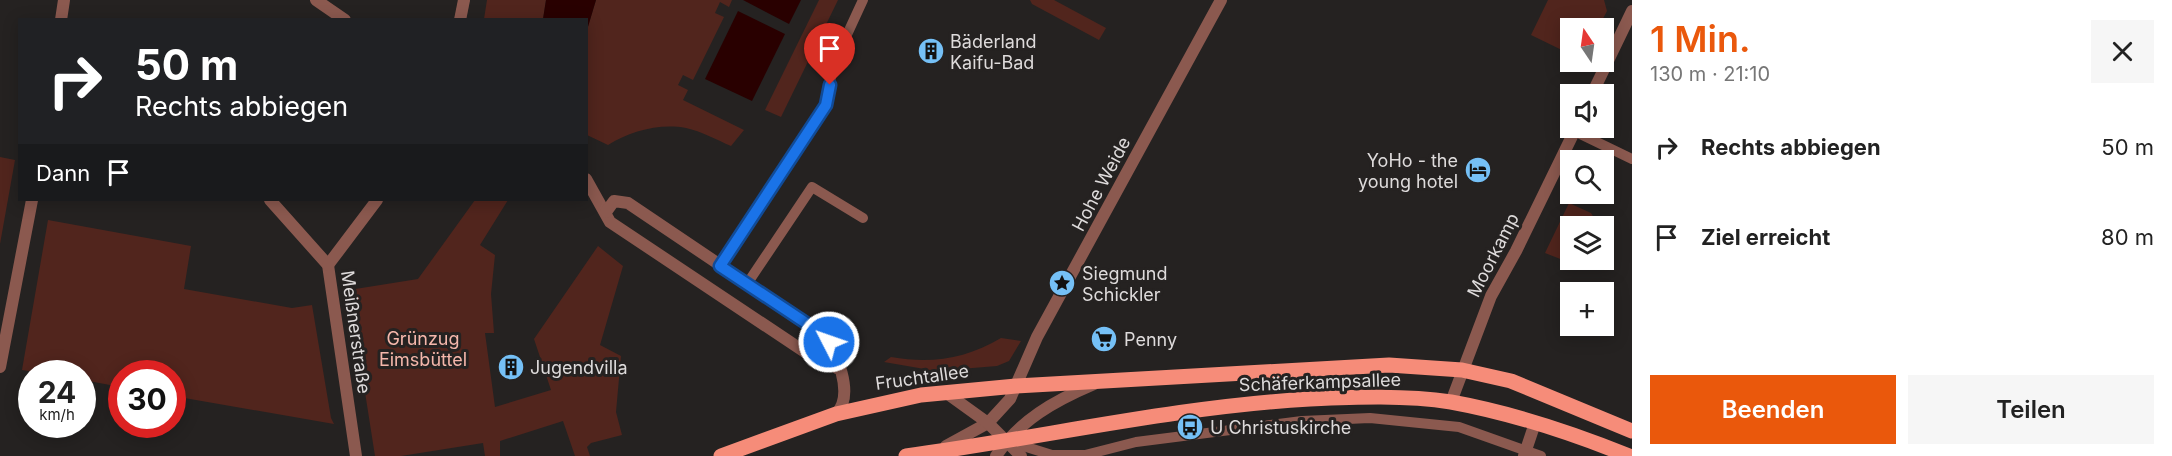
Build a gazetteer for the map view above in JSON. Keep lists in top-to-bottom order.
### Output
{
  "streets": {
    "main road": ["Fruchtallee", "Schäferkampsallee"],
    "street": ["Hohe Weide", "Moorkamp", "Meißnerstraße"]
  },
  "crossings": [
    ["Hohe Weide", "Fruchtallee"],
    ["Hohe Weide", "Schäferkampsallee"],
    ["Moorkamp", "Schäferkampsallee"],
    ["Fruchtallee", "Schäferkampsallee"]
  ],
  "parks": ["Grünzug Eimsbüttel"],
  "places": {
    "building": ["Bäderland Kaifu-Bad", "Jugendvilla"],
    "hotel": ["YoHo - the young hotel"],
    "place": ["Siegmund Schickler"],
    "supermarket": ["Penny"],
    "bus stop": ["U Christuskirche"]
  },
  "north": "top",
  "page": {
    "heading": ["1 Min.", "130 m · 21:10"],
    "map_buttons": "+",
    "turn": ["50 m", "Rechts abbiegen"],
    "list": [
      {
        "name": "Rechts abbiegen",
        "value": "50 m"
      },
      {
        "name": "Ziel erreicht",
        "value": "80 m"
      }
    ],
    "then": "Dann",
    "speed": "24 km/h",
    "limit": "30",
    "buttons": ["Beenden", "Teilen"]
  }
}
